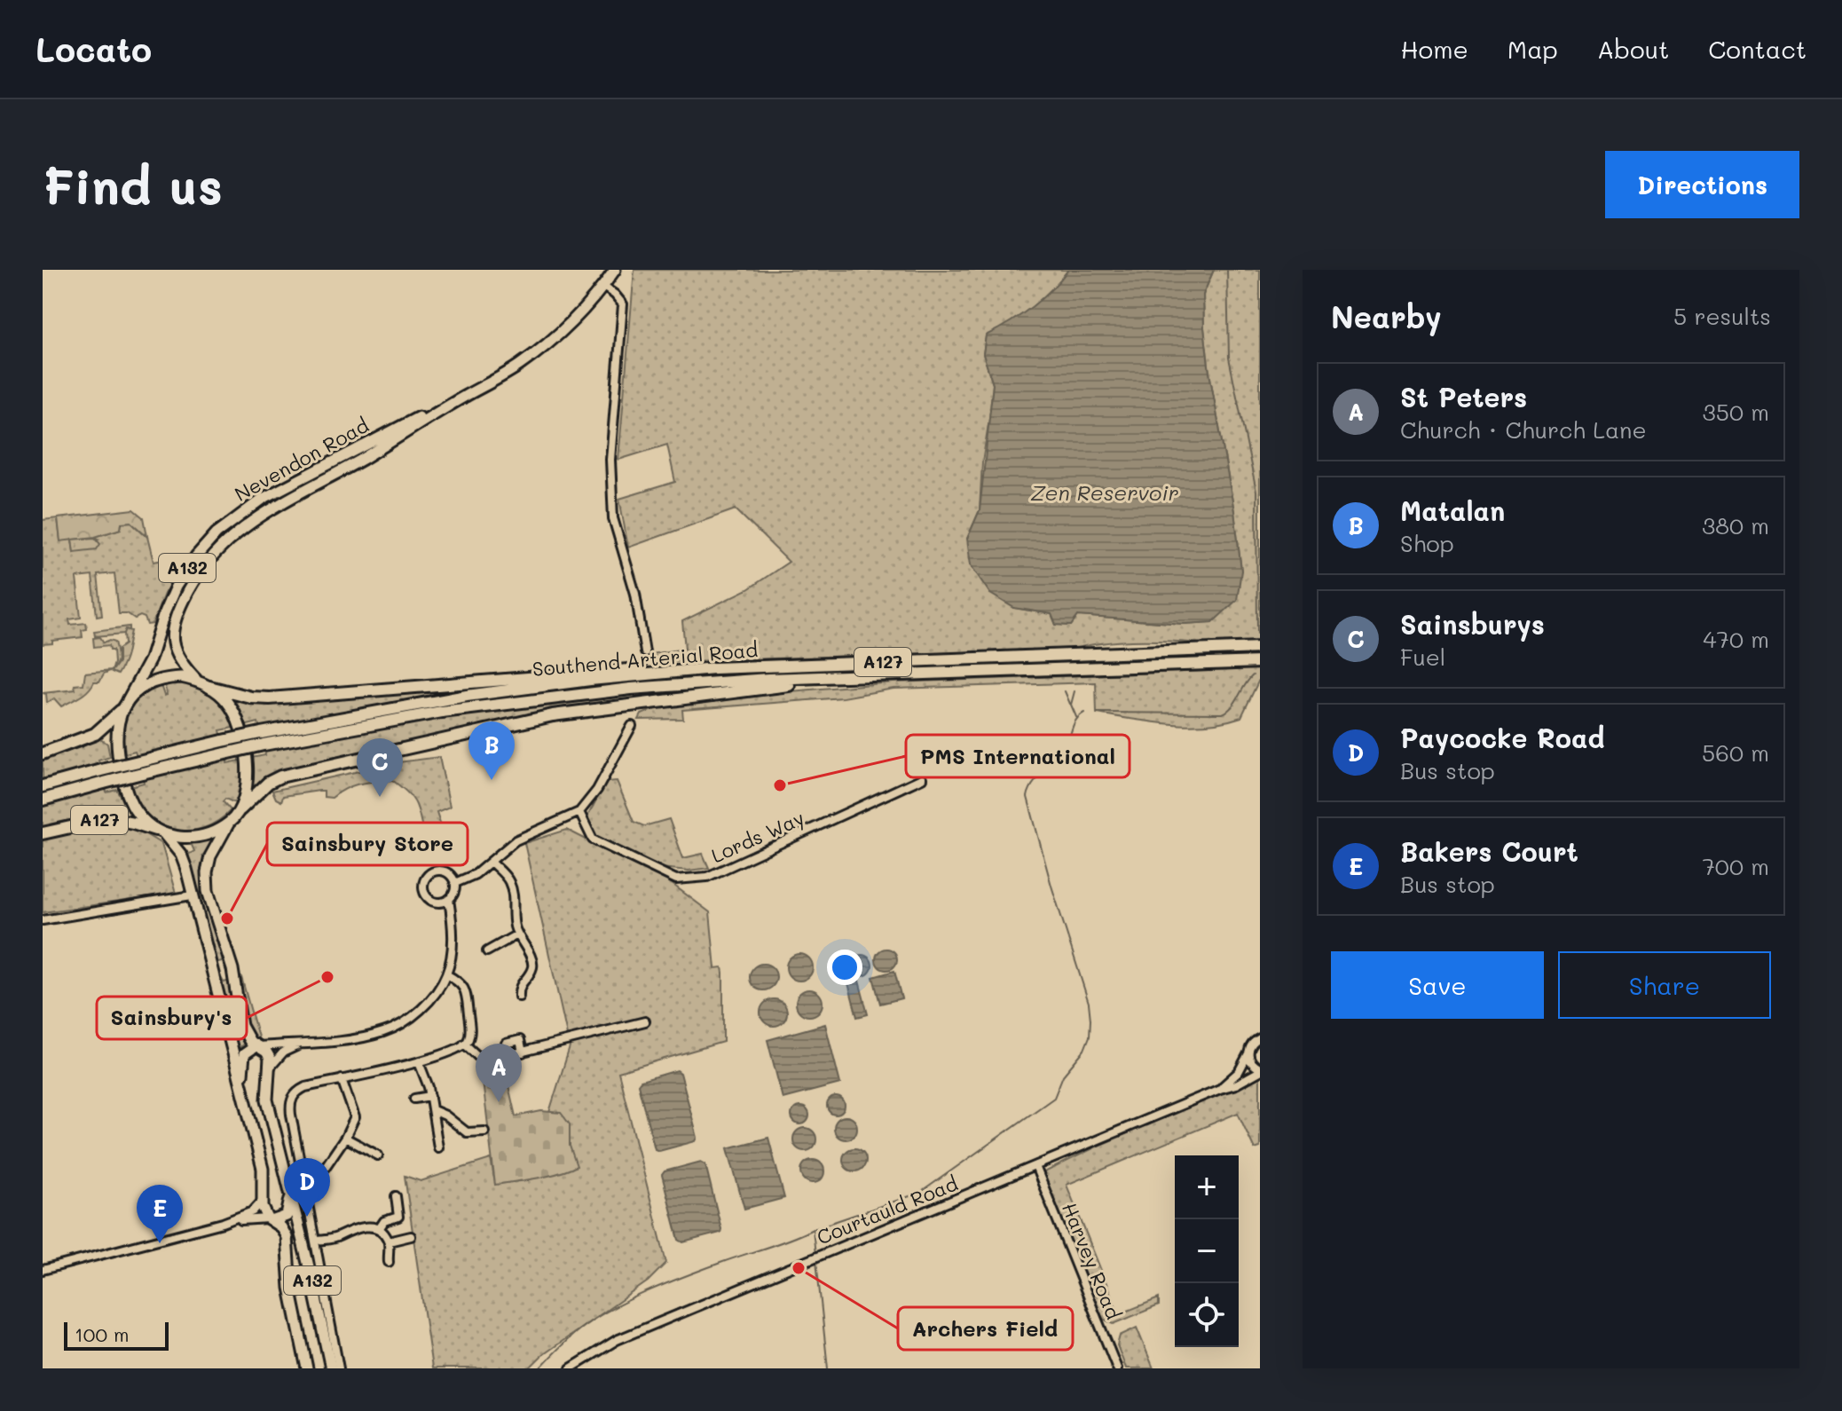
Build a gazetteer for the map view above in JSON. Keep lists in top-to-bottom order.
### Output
{
  "streets": {
    "highway": ["Southend Arterial Road", "A127"],
    "main road": ["Nevendon Road", "A132"],
    "street": ["Lords Way", "Courtauld Road", "Harvey Road"]
  },
  "crossings": [
    ["Nevendon Road", "A132"],
    ["Nevendon Road", "A127"],
    ["A132", "A127"],
    ["Southend Arterial Road", "A127"],
    ["Courtauld Road", "Harvey Road"]
  ],
  "water": ["Zen Reservoir"],
  "places": [
    "PMS International",
    "Sainsbury Store",
    "Sainsbury's",
    "Archers Field"
  ],
  "scale_bar": "100 m",
  "page": {
    "header": "Locato",
    "nav": [
      "Home",
      "Map",
      "About",
      "Contact"
    ],
    "buttons": [
      "Directions",
      ["Save", "Share"]
    ],
    "title": "Find us",
    "heading": ["Nearby", "5 results"],
    "list": [
      {
        "mark": "A",
        "name": "St Peters",
        "note": "Church · Church Lane",
        "value": "350 m"
      },
      {
        "mark": "B",
        "name": "Matalan",
        "note": "Shop",
        "value": "380 m"
      },
      {
        "mark": "C",
        "name": "Sainsburys",
        "note": "Fuel",
        "value": "470 m"
      },
      {
        "mark": "D",
        "name": "Paycocke Road",
        "note": "Bus stop",
        "value": "560 m"
      },
      {
        "mark": "E",
        "name": "Bakers Court",
        "note": "Bus stop",
        "value": "700 m"
      }
    ],
    "pins": [
      "B",
      "C",
      "A",
      "D",
      "E"
    ],
    "map_buttons": ["+", "−"],
    "scale": "100 m"
  }
}
